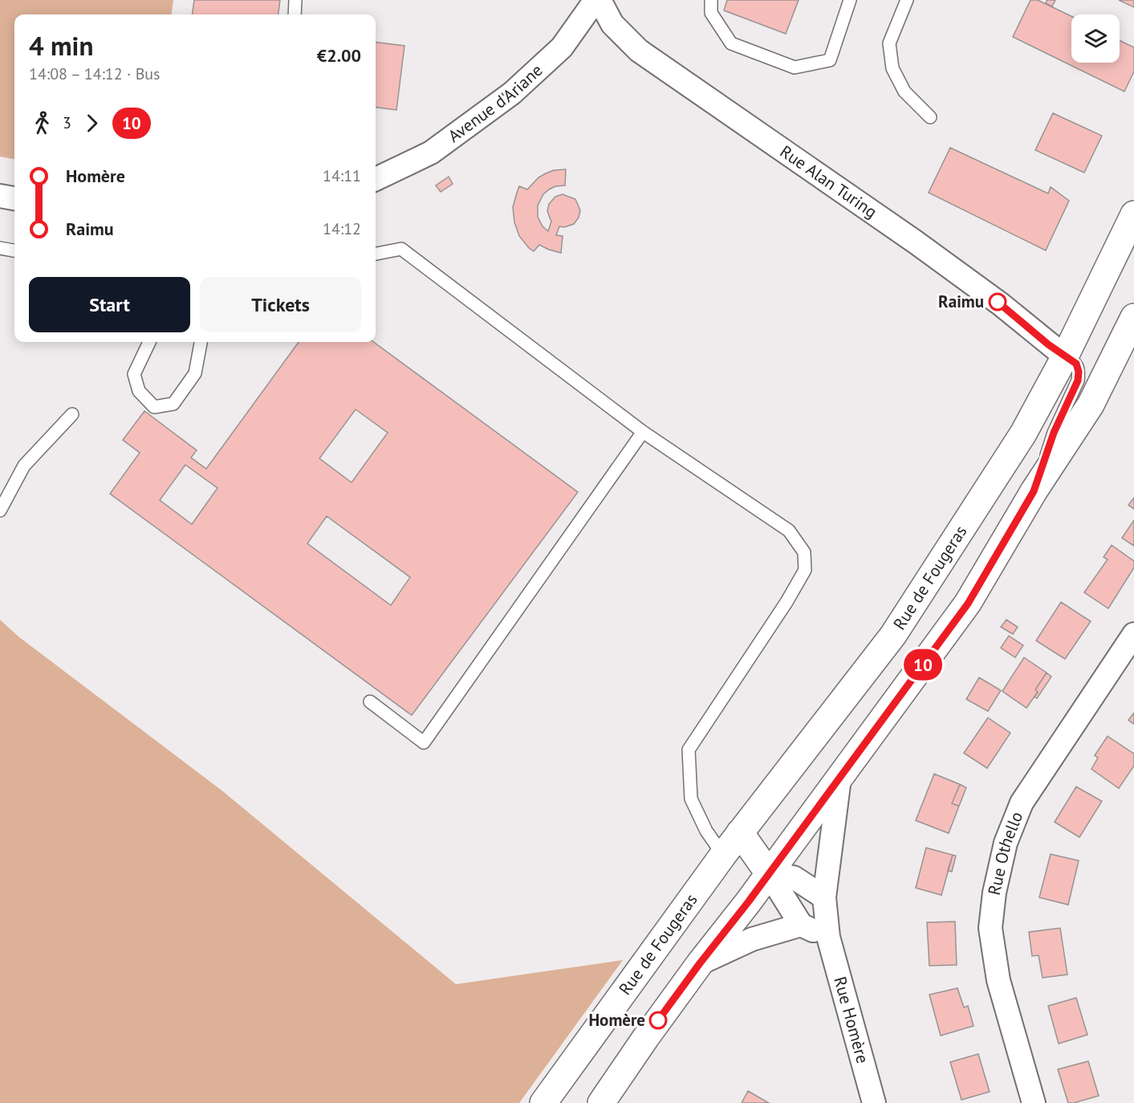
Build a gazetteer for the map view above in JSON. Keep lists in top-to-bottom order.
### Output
{
  "streets": {
    "main road": ["Rue de Fougeras"],
    "street": [
      "Avenue d'Ariane",
      "Rue Alan Turing",
      "Rue Othello",
      "Rue Homère"
    ]
  },
  "crossings": [
    ["Avenue d'Ariane", "Rue Alan Turing"],
    ["Rue Alan Turing", "Rue de Fougeras"]
  ],
  "places": ["Raimu", "Homère"],
  "lines": ["bus line 10"],
  "page": {
    "on_map": "10",
    "heading": ["4 min", "14:08 – 14:12 · Bus", "€2.00"],
    "legs": ["3", "10"],
    "list": [
      {
        "name": "Homère",
        "value": "14:11"
      },
      {
        "name": "Raimu",
        "value": "14:12"
      }
    ],
    "buttons": ["Start", "Tickets"]
  }
}
